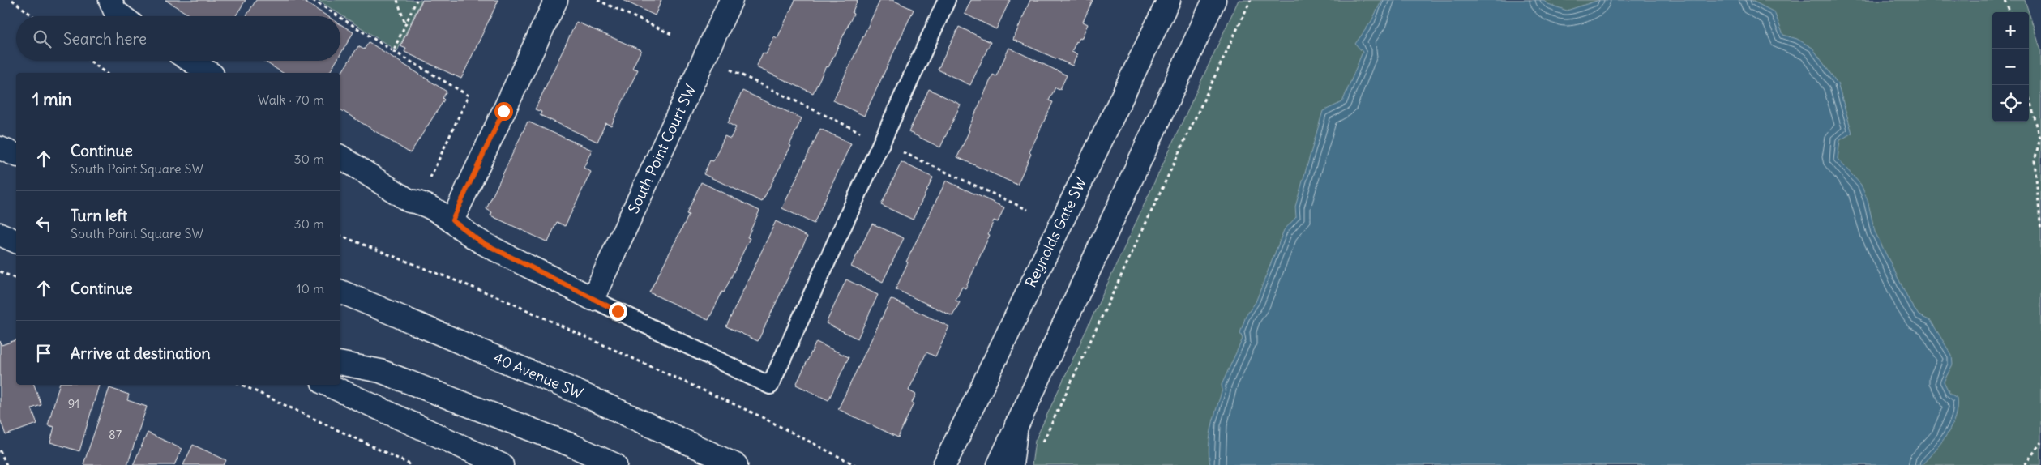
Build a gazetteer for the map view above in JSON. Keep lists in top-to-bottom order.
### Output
{
  "streets": {
    "street": ["South Point Court SW", "Reynolds Gate SW", "40 Avenue SW"]
  },
  "house_numbers": ["91", "87"],
  "page": {
    "map_buttons": ["+", "−"],
    "search": "Search here",
    "heading": ["1 min", "Walk · 70 m"],
    "list": [
      ["Continue", "South Point Square SW", "30 m"],
      ["Turn left", "South Point Square SW", "30 m"],
      ["Continue", "10 m"],
      "Arrive at destination"
    ]
  }
}
